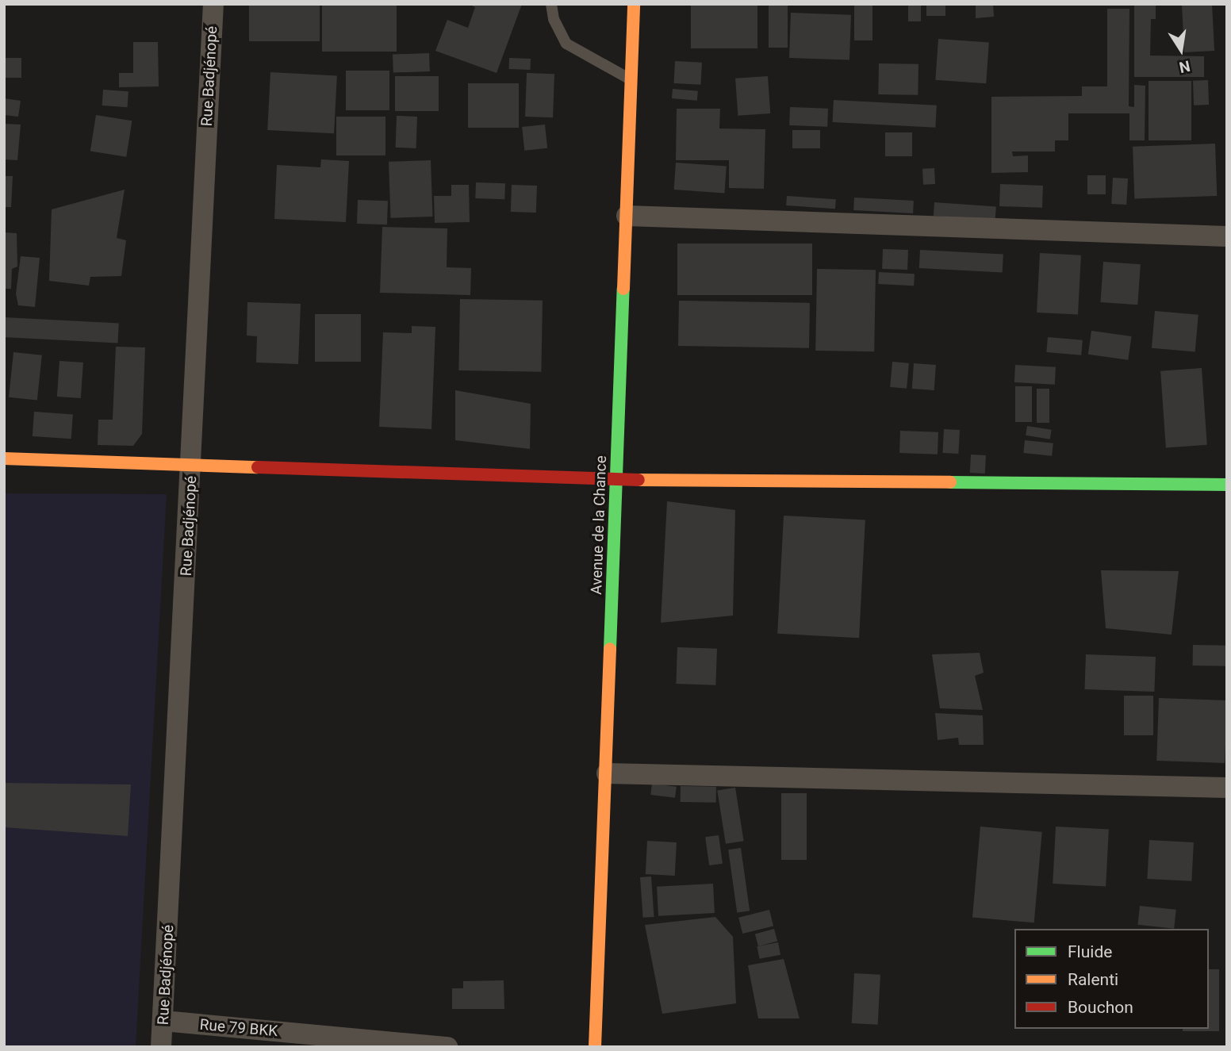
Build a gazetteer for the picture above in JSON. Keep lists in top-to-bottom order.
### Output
{
  "streets": {
    "street": ["Rue Badjénopé", "Avenue de la Chance", "Rue 79 BKK"]
  },
  "crossings": [
    ["Rue Badjénopé", "Rue 79 BKK"]
  ],
  "legend": ["Fluide", "Ralenti", "Bouchon"],
  "north": "bottom"
}
